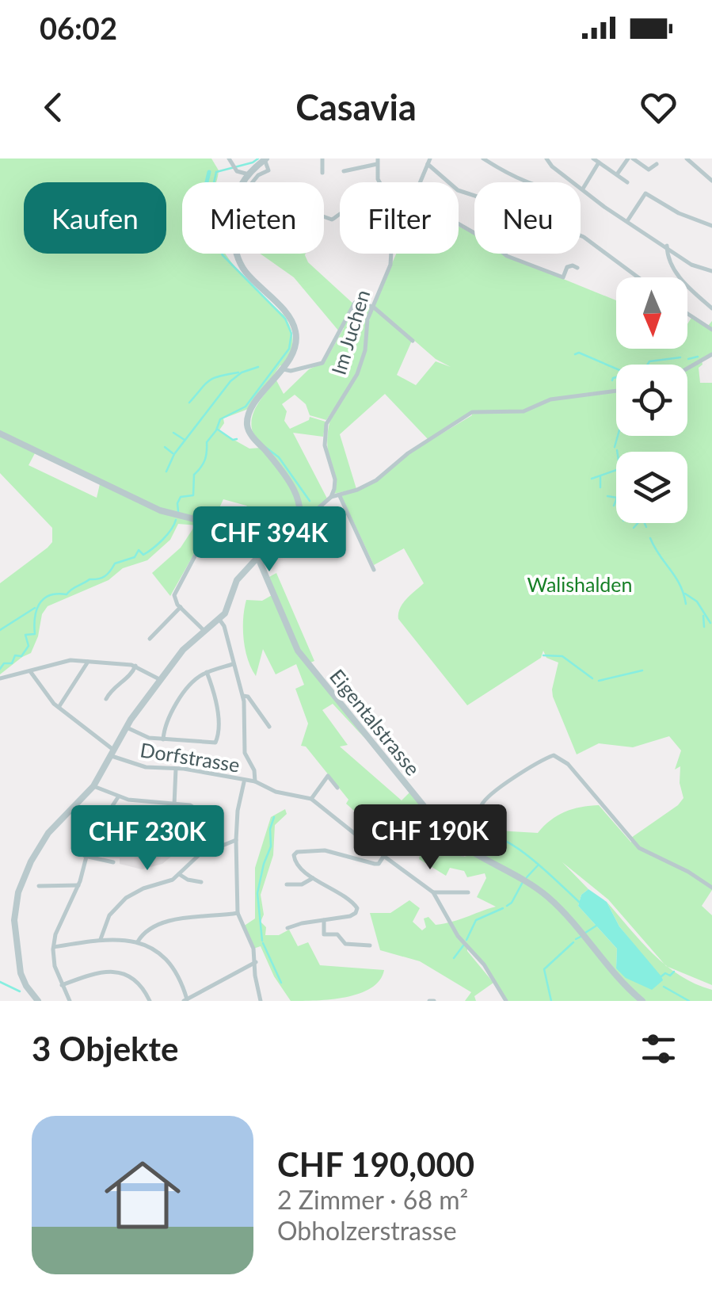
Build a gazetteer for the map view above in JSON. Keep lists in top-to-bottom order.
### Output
{
  "streets": {
    "street": ["Im Juchen", "Eigentalstrasse", "Dorfstrasse"]
  },
  "parks": ["Walishalden"],
  "north": "bottom",
  "page": {
    "status": "06:02",
    "header": "Casavia",
    "chip": [
      "Kaufen",
      "Mieten",
      "Filter",
      "Neu"
    ],
    "price": ["CHF 394K", "CHF 190K", "CHF 230K"],
    "heading": "3 Objekte",
    "list": [
      {
        "name": "CHF 190,000",
        "note": "2 Zimmer · 68 m² · Obholzerstrasse"
      }
    ]
  }
}
